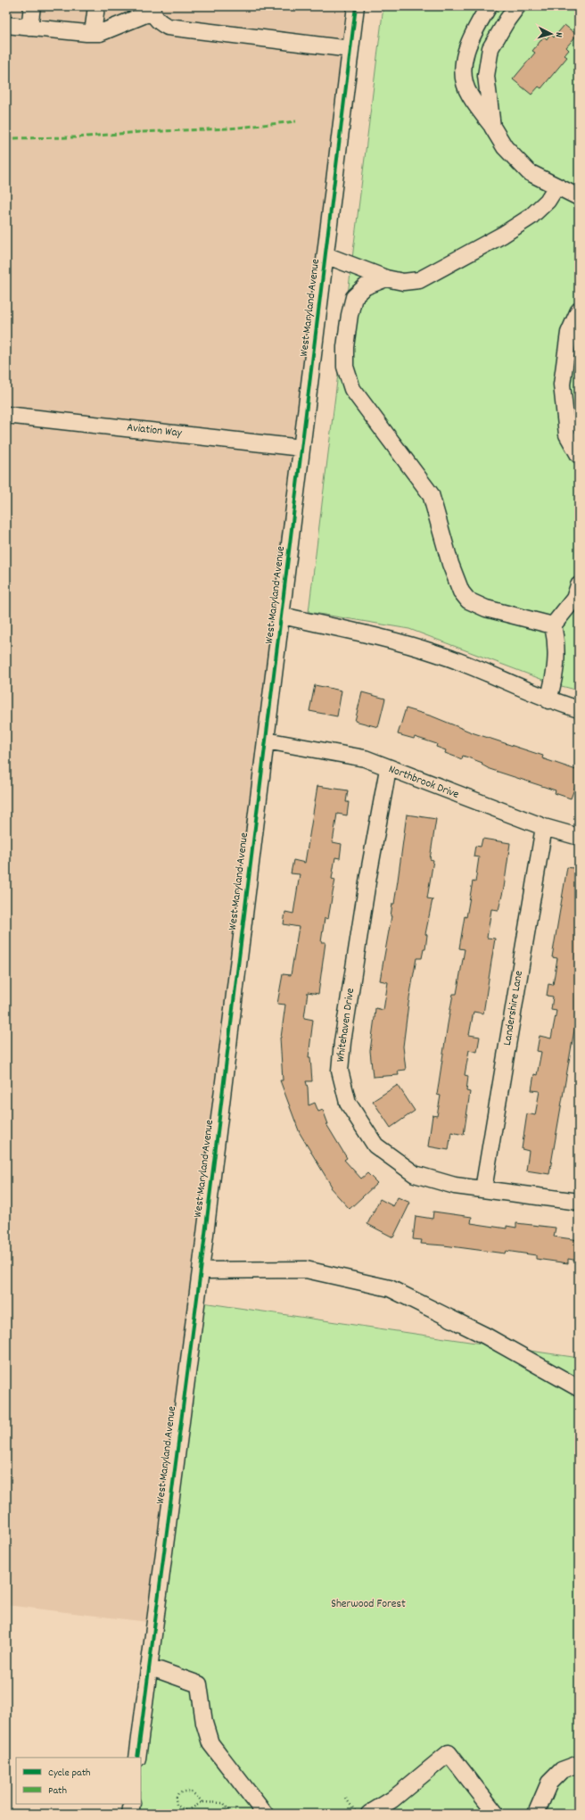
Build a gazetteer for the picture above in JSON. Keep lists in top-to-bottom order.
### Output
{
  "streets": {
    "street": [
      "West Maryland Avenue",
      "Aviation Way",
      "Northbrook Drive",
      "Landershire Lane",
      "Whitehaven Drive"
    ]
  },
  "crossings": [
    ["West Maryland Avenue", "Aviation Way"],
    ["West Maryland Avenue", "Northbrook Drive"],
    ["Northbrook Drive", "Landershire Lane"],
    ["Northbrook Drive", "Whitehaven Drive"],
    ["Landershire Lane", "Whitehaven Drive"]
  ],
  "parks": ["Sherwood Forest"],
  "legend": ["Cycle path", "Path"],
  "north": "right"
}
